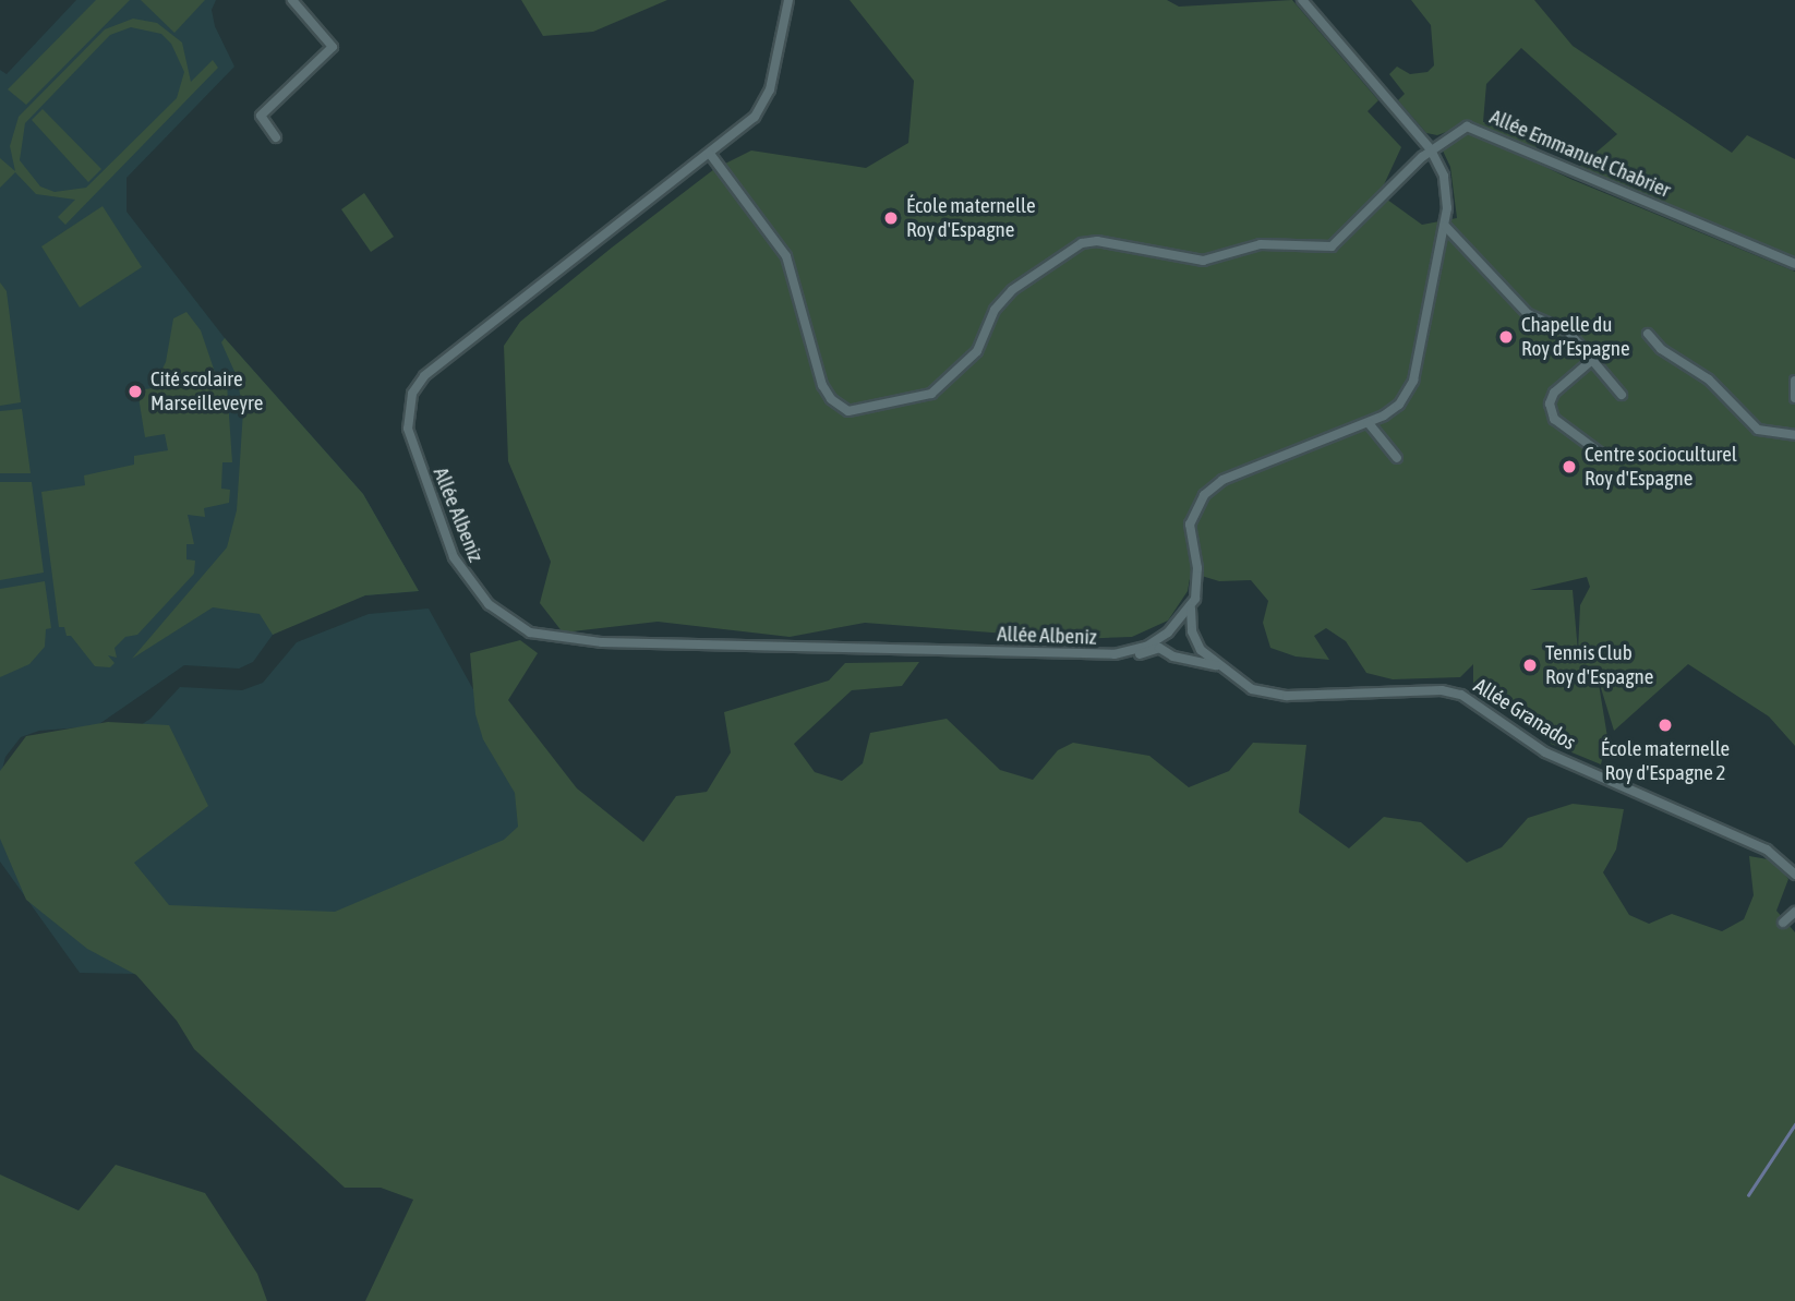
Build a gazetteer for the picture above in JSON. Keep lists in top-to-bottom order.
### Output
{
  "streets": {
    "street": ["Allée Emmanuel Chabrier", "Allée Albeniz", "Allée Granados"]
  },
  "crossings": [
    ["Allée Emmanuel Chabrier", "Allée Albeniz"],
    ["Allée Albeniz", "Allée Granados"]
  ],
  "places": [
    "École maternelle Roy d'Espagne",
    "Chapelle du Roy d’Espagne",
    "Cité scolaire Marseilleveyre",
    "Centre socioculturel Roy d'Espagne",
    "Tennis Club Roy d'Espagne",
    "École maternelle Roy d'Espagne 2"
  ]
}
